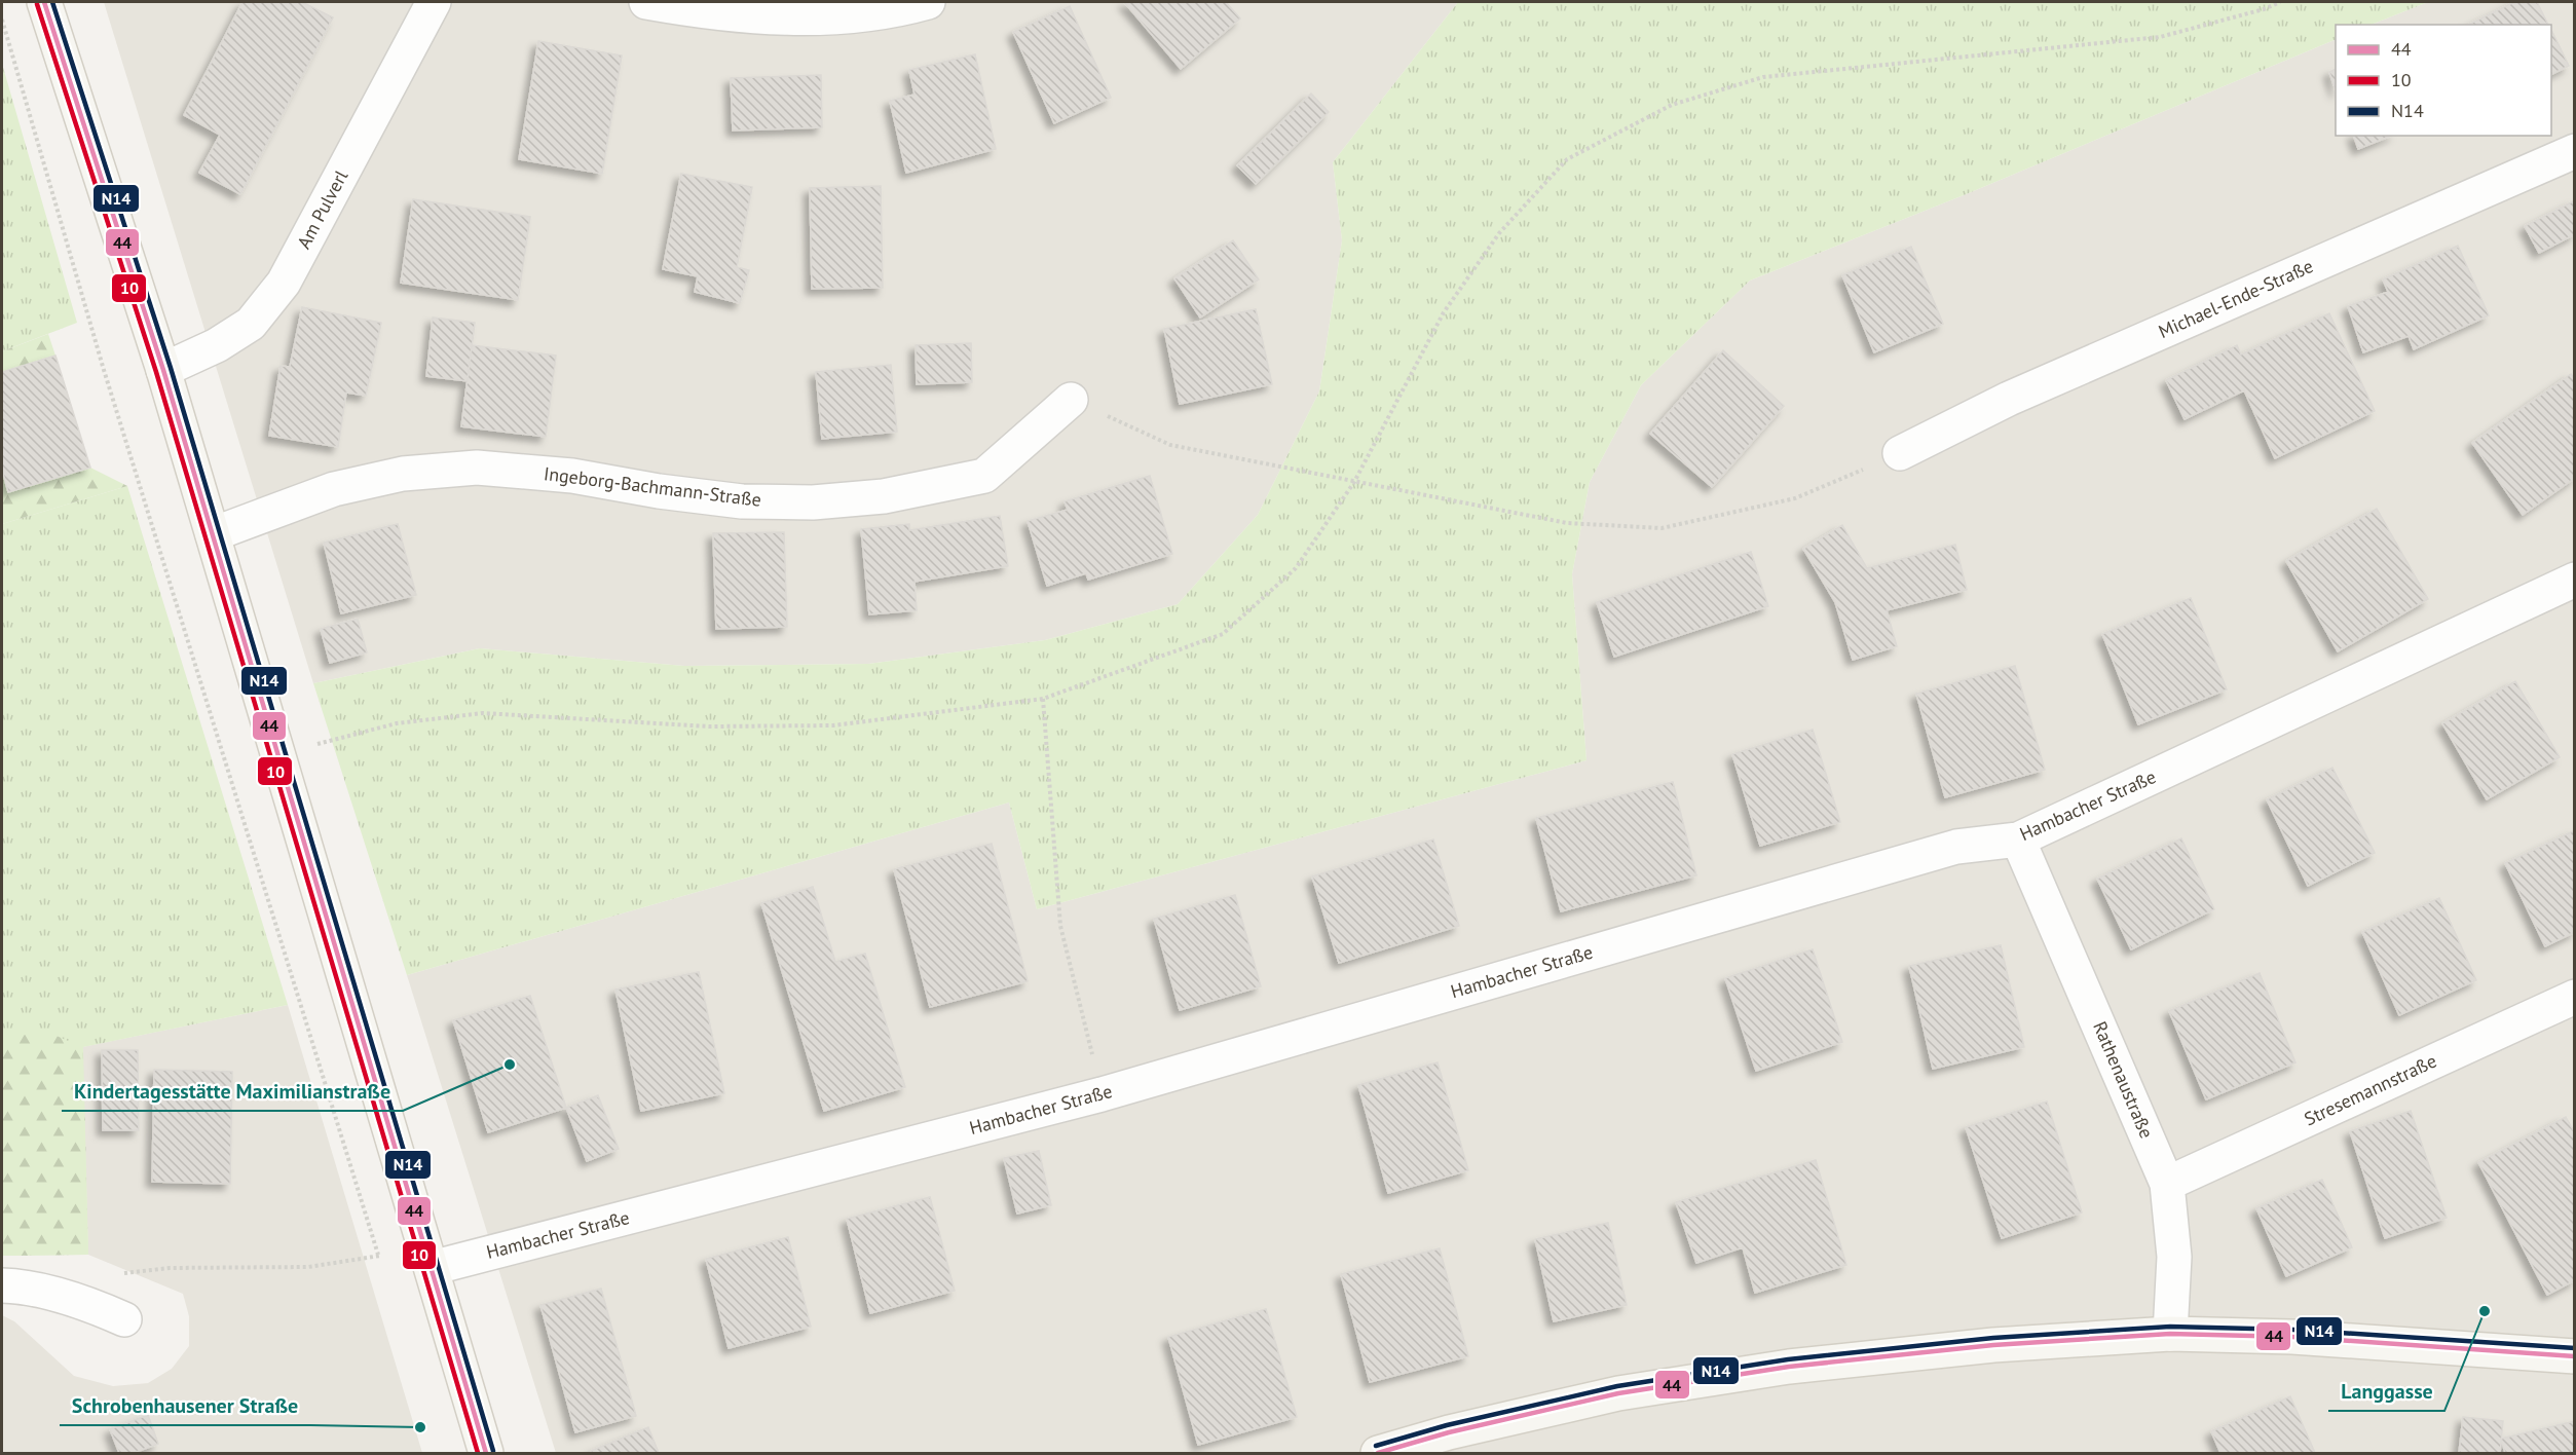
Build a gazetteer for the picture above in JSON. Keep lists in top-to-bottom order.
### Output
{
  "streets": {
    "street": [
      "Am Pulverl",
      "Michael-Ende-Straße",
      "Ingeborg-Bachmann-Straße",
      "Hambacher Straße",
      "Rathenaustraße",
      "Stresemannstraße"
    ]
  },
  "crossings": [
    ["Hambacher Straße", "Rathenaustraße"],
    ["Rathenaustraße", "Stresemannstraße"]
  ],
  "places": ["Kindertagesstätte Maximilianstraße", "Langgasse", "Schrobenhausener Straße"],
  "lines": ["transit line 44", "transit line N14", "transit line 10"],
  "legend": ["44", "10", "N14"]
}
